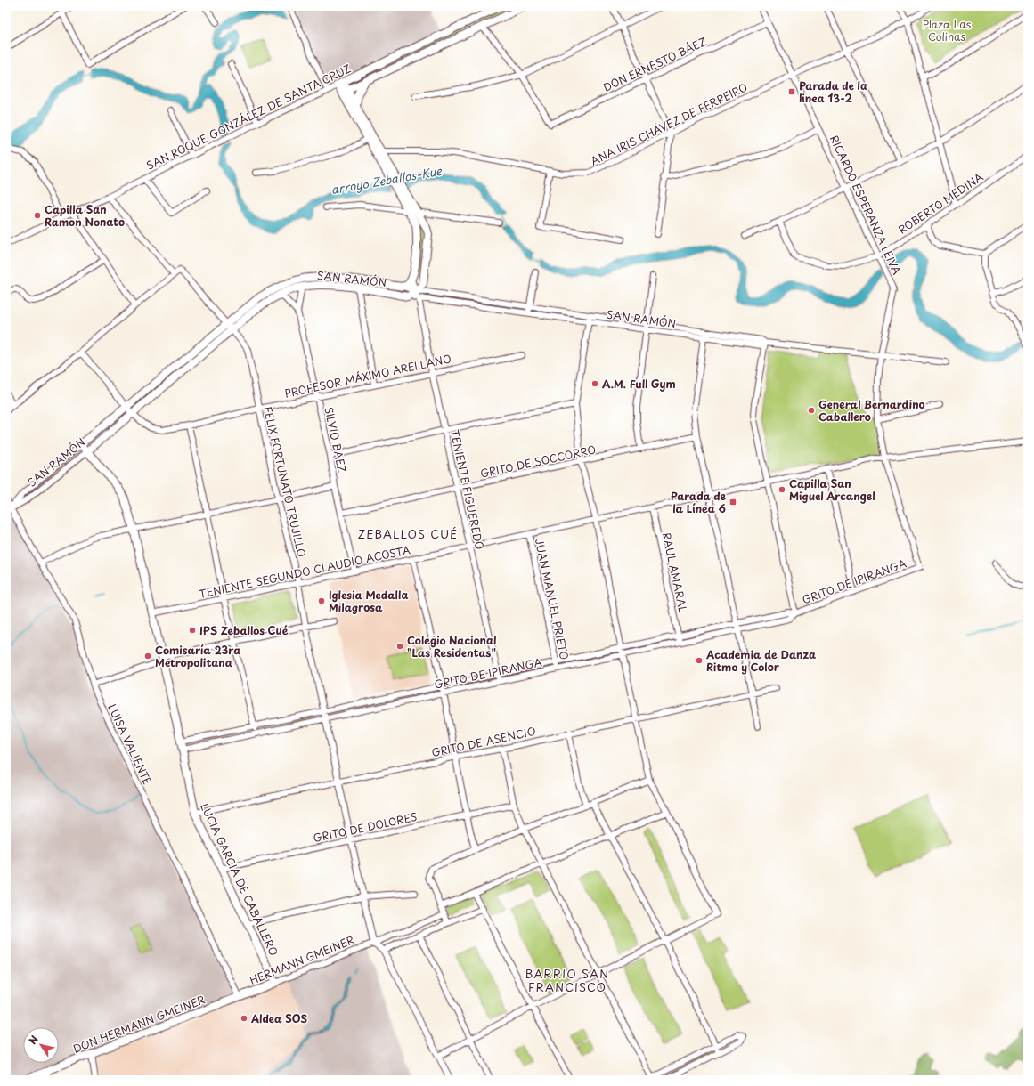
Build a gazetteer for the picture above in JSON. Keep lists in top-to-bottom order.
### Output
{
  "streets": {
    "street": [
      "DON ERNESTO BÁEZ",
      "SAN ROQUE GONZÁLEZ DE SANTA CRUZ",
      "ANA IRIS CHÁVEZ DE FERREIRO",
      "ROBERTO MEDINA",
      "RICARDO ESPERANZA LEIVA",
      "SAN RAMÓN",
      "PROFESOR MÁXIMO ARELLANO",
      "SILVIO BAEZ",
      "GRITO DE SOCCORRO",
      "FELIX FORTUNATO TRUJILLO",
      "TENIENTE FIGUEREDO",
      "TENIENTE SEGUNDO CLAUDIO ACOSTA",
      "RAUL AMARAL",
      "GRITO DE IPIRANGA",
      "JUAN MANUEL PRIETO",
      "GRITO DE ASENCIO",
      "LUISA VALIENTE",
      "GRITO DE DOLORES",
      "LUCIA GARCIA DE CABALLERO",
      "HERMANN GMEINER",
      "DON HERMANN GMEINER"
    ]
  },
  "crossings": [
    ["DON ERNESTO BÁEZ", "RICARDO ESPERANZA LEIVA"],
    ["ANA IRIS CHÁVEZ DE FERREIRO", "RICARDO ESPERANZA LEIVA"],
    ["ROBERTO MEDINA", "RICARDO ESPERANZA LEIVA"],
    ["RICARDO ESPERANZA LEIVA", "SAN RAMÓN"],
    ["RICARDO ESPERANZA LEIVA", "TENIENTE SEGUNDO CLAUDIO ACOSTA"],
    ["RICARDO ESPERANZA LEIVA", "GRITO DE IPIRANGA"],
    ["SAN RAMÓN", "PROFESOR MÁXIMO ARELLANO"],
    ["SAN RAMÓN", "SILVIO BAEZ"],
    ["SAN RAMÓN", "FELIX FORTUNATO TRUJILLO"],
    ["SAN RAMÓN", "TENIENTE FIGUEREDO"],
    ["SAN RAMÓN", "LUISA VALIENTE"],
    ["SAN RAMÓN", "LUCIA GARCIA DE CABALLERO"],
    ["PROFESOR MÁXIMO ARELLANO", "SILVIO BAEZ"],
    ["PROFESOR MÁXIMO ARELLANO", "FELIX FORTUNATO TRUJILLO"],
    ["PROFESOR MÁXIMO ARELLANO", "TENIENTE FIGUEREDO"],
    ["SILVIO BAEZ", "GRITO DE SOCCORRO"],
    ["SILVIO BAEZ", "TENIENTE SEGUNDO CLAUDIO ACOSTA"],
    ["GRITO DE SOCCORRO", "TENIENTE FIGUEREDO"],
    ["FELIX FORTUNATO TRUJILLO", "TENIENTE SEGUNDO CLAUDIO ACOSTA"],
    ["FELIX FORTUNATO TRUJILLO", "GRITO DE IPIRANGA"],
    ["FELIX FORTUNATO TRUJILLO", "GRITO DE ASENCIO"],
    ["FELIX FORTUNATO TRUJILLO", "GRITO DE DOLORES"],
    ["FELIX FORTUNATO TRUJILLO", "HERMANN GMEINER"],
    ["TENIENTE FIGUEREDO", "TENIENTE SEGUNDO CLAUDIO ACOSTA"],
    ["TENIENTE FIGUEREDO", "GRITO DE IPIRANGA"],
    ["TENIENTE SEGUNDO CLAUDIO ACOSTA", "RAUL AMARAL"],
    ["TENIENTE SEGUNDO CLAUDIO ACOSTA", "JUAN MANUEL PRIETO"],
    ["TENIENTE SEGUNDO CLAUDIO ACOSTA", "LUCIA GARCIA DE CABALLERO"],
    ["RAUL AMARAL", "GRITO DE IPIRANGA"],
    ["GRITO DE IPIRANGA", "JUAN MANUEL PRIETO"],
    ["GRITO DE IPIRANGA", "LUCIA GARCIA DE CABALLERO"],
    ["GRITO DE ASENCIO", "LUCIA GARCIA DE CABALLERO"],
    ["LUISA VALIENTE", "HERMANN GMEINER"],
    ["LUISA VALIENTE", "DON HERMANN GMEINER"],
    ["GRITO DE DOLORES", "LUCIA GARCIA DE CABALLERO"],
    ["LUCIA GARCIA DE CABALLERO", "HERMANN GMEINER"],
    ["HERMANN GMEINER", "DON HERMANN GMEINER"]
  ],
  "districts": ["ZEBALLOS CUÉ", "BARRIO SAN FRANCISCO"],
  "water": ["arroyo Zeballos-Kue"],
  "parks": ["Plaza Las Colinas"],
  "places": {
    "transit": ["Parada de la linea 13-2", "Parada de la Línea 6"],
    "other": [
      "Capilla San Ramon Nonato",
      "A.M. Full Gym",
      "General Bernardino Caballero",
      "Capilla San Miguel Arcangel",
      "Iglesia Medalla Milagrosa",
      "IPS Zeballos Cué",
      "Colegio Nacional \"Las Residentas\"",
      "Comisaría 23ra Metropolitana",
      "Academia de Danza Ritmo y Color",
      "Aldea SOS"
    ]
  },
  "north": "top left"
}
